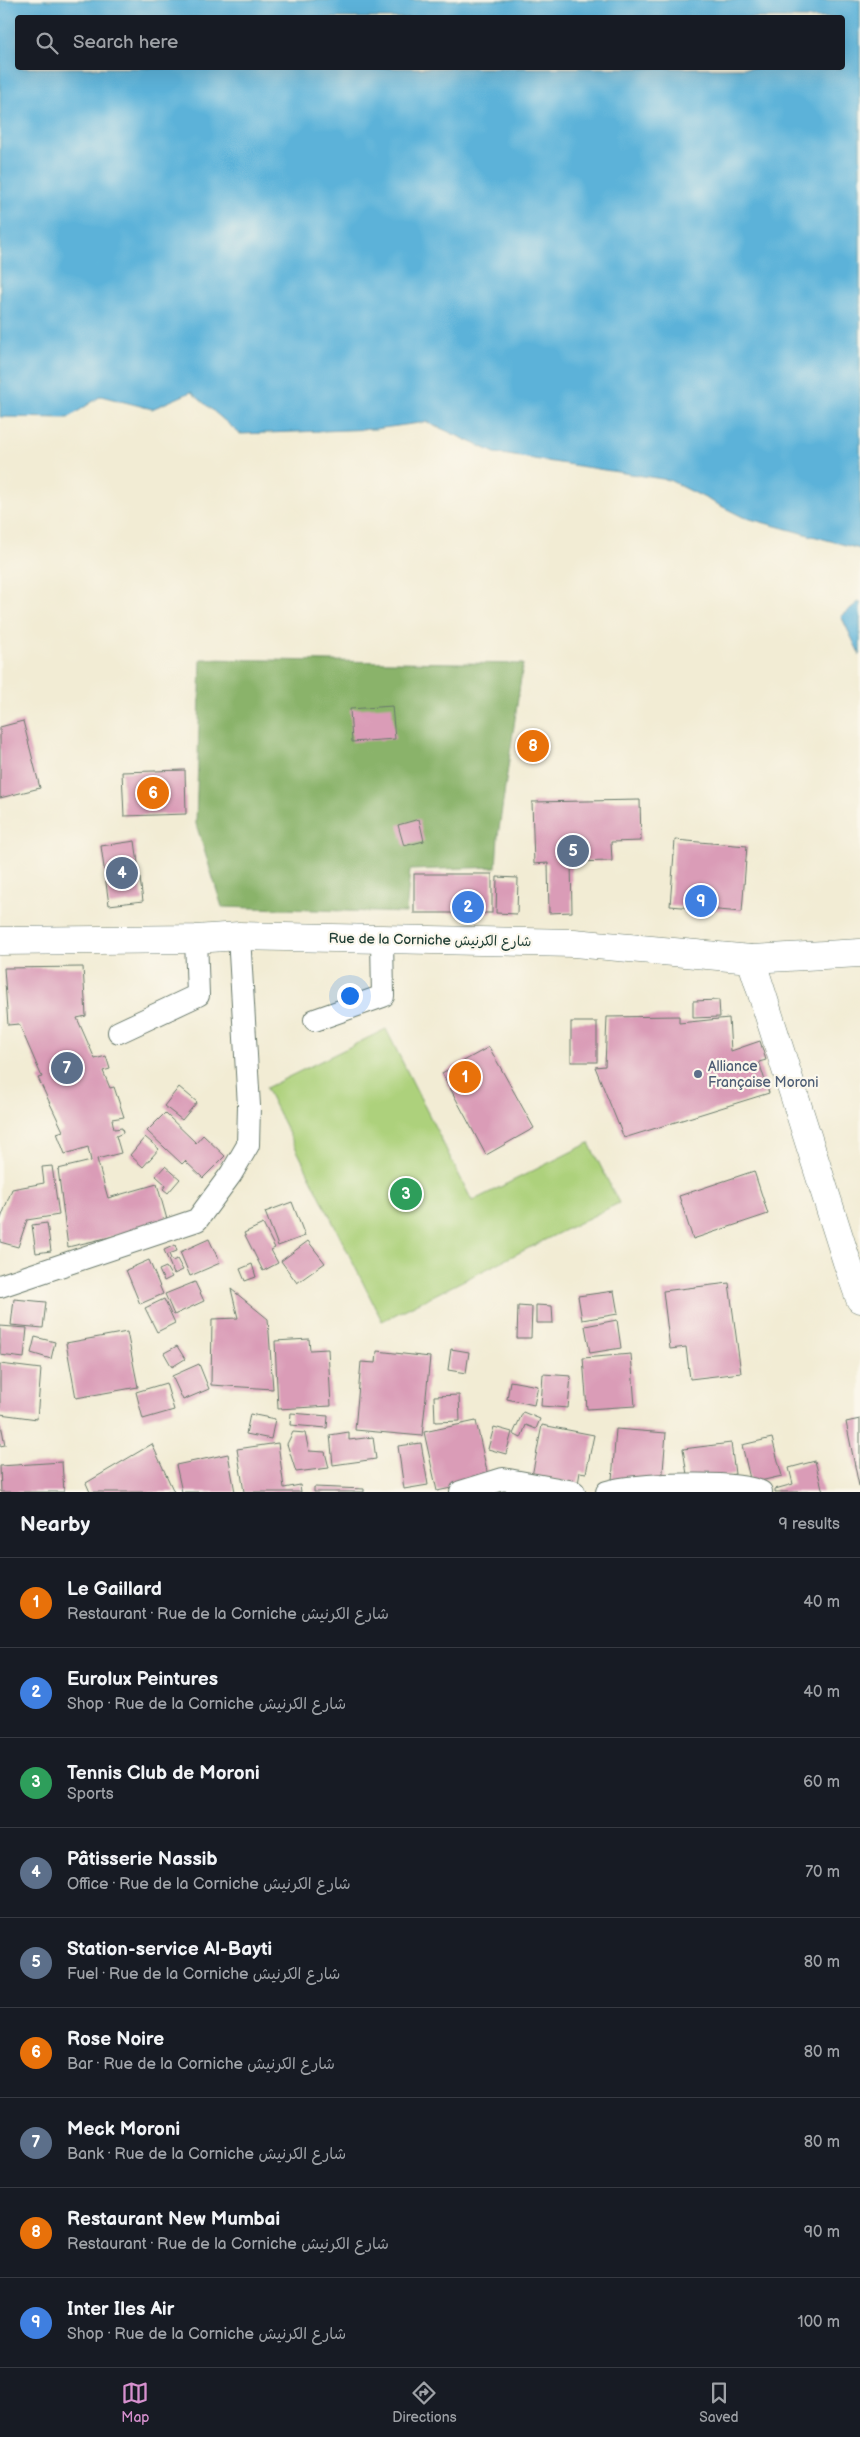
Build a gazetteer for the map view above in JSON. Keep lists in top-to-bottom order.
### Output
{
  "streets": {
    "main road": ["Rue de la Corniche شارع الكرنيش"]
  },
  "places": ["Alliance Française Moroni"],
  "page": {
    "search": "Search here",
    "pins": [
      "8",
      "6",
      "5",
      "4",
      "9",
      "2",
      "7",
      "1",
      "3"
    ],
    "heading": ["Nearby", "9 results"],
    "list": [
      {
        "mark": "1",
        "name": "Le Gaillard",
        "note": "Restaurant · Rue de la Corniche شارع الكرنيش",
        "value": "40 m"
      },
      {
        "mark": "2",
        "name": "Eurolux Peintures",
        "note": "Shop · Rue de la Corniche شارع الكرنيش",
        "value": "40 m"
      },
      {
        "mark": "3",
        "name": "Tennis Club de Moroni",
        "note": "Sports",
        "value": "60 m"
      },
      {
        "mark": "4",
        "name": "Pâtisserie Nassib",
        "note": "Office · Rue de la Corniche شارع الكرنيش",
        "value": "70 m"
      },
      {
        "mark": "5",
        "name": "Station-service Al-Bayti",
        "note": "Fuel · Rue de la Corniche شارع الكرنيش",
        "value": "80 m"
      },
      {
        "mark": "6",
        "name": "Rose Noire",
        "note": "Bar · Rue de la Corniche شارع الكرنيش",
        "value": "80 m"
      },
      {
        "mark": "7",
        "name": "Meck Moroni",
        "note": "Bank · Rue de la Corniche شارع الكرنيش",
        "value": "80 m"
      },
      {
        "mark": "8",
        "name": "Restaurant New Mumbai",
        "note": "Restaurant · Rue de la Corniche شارع الكرنيش",
        "value": "90 m"
      },
      {
        "mark": "9",
        "name": "Inter Iles Air",
        "note": "Shop · Rue de la Corniche شارع الكرنيش",
        "value": "100 m"
      }
    ],
    "nav": ["Map", "Directions", "Saved"]
  }
}
